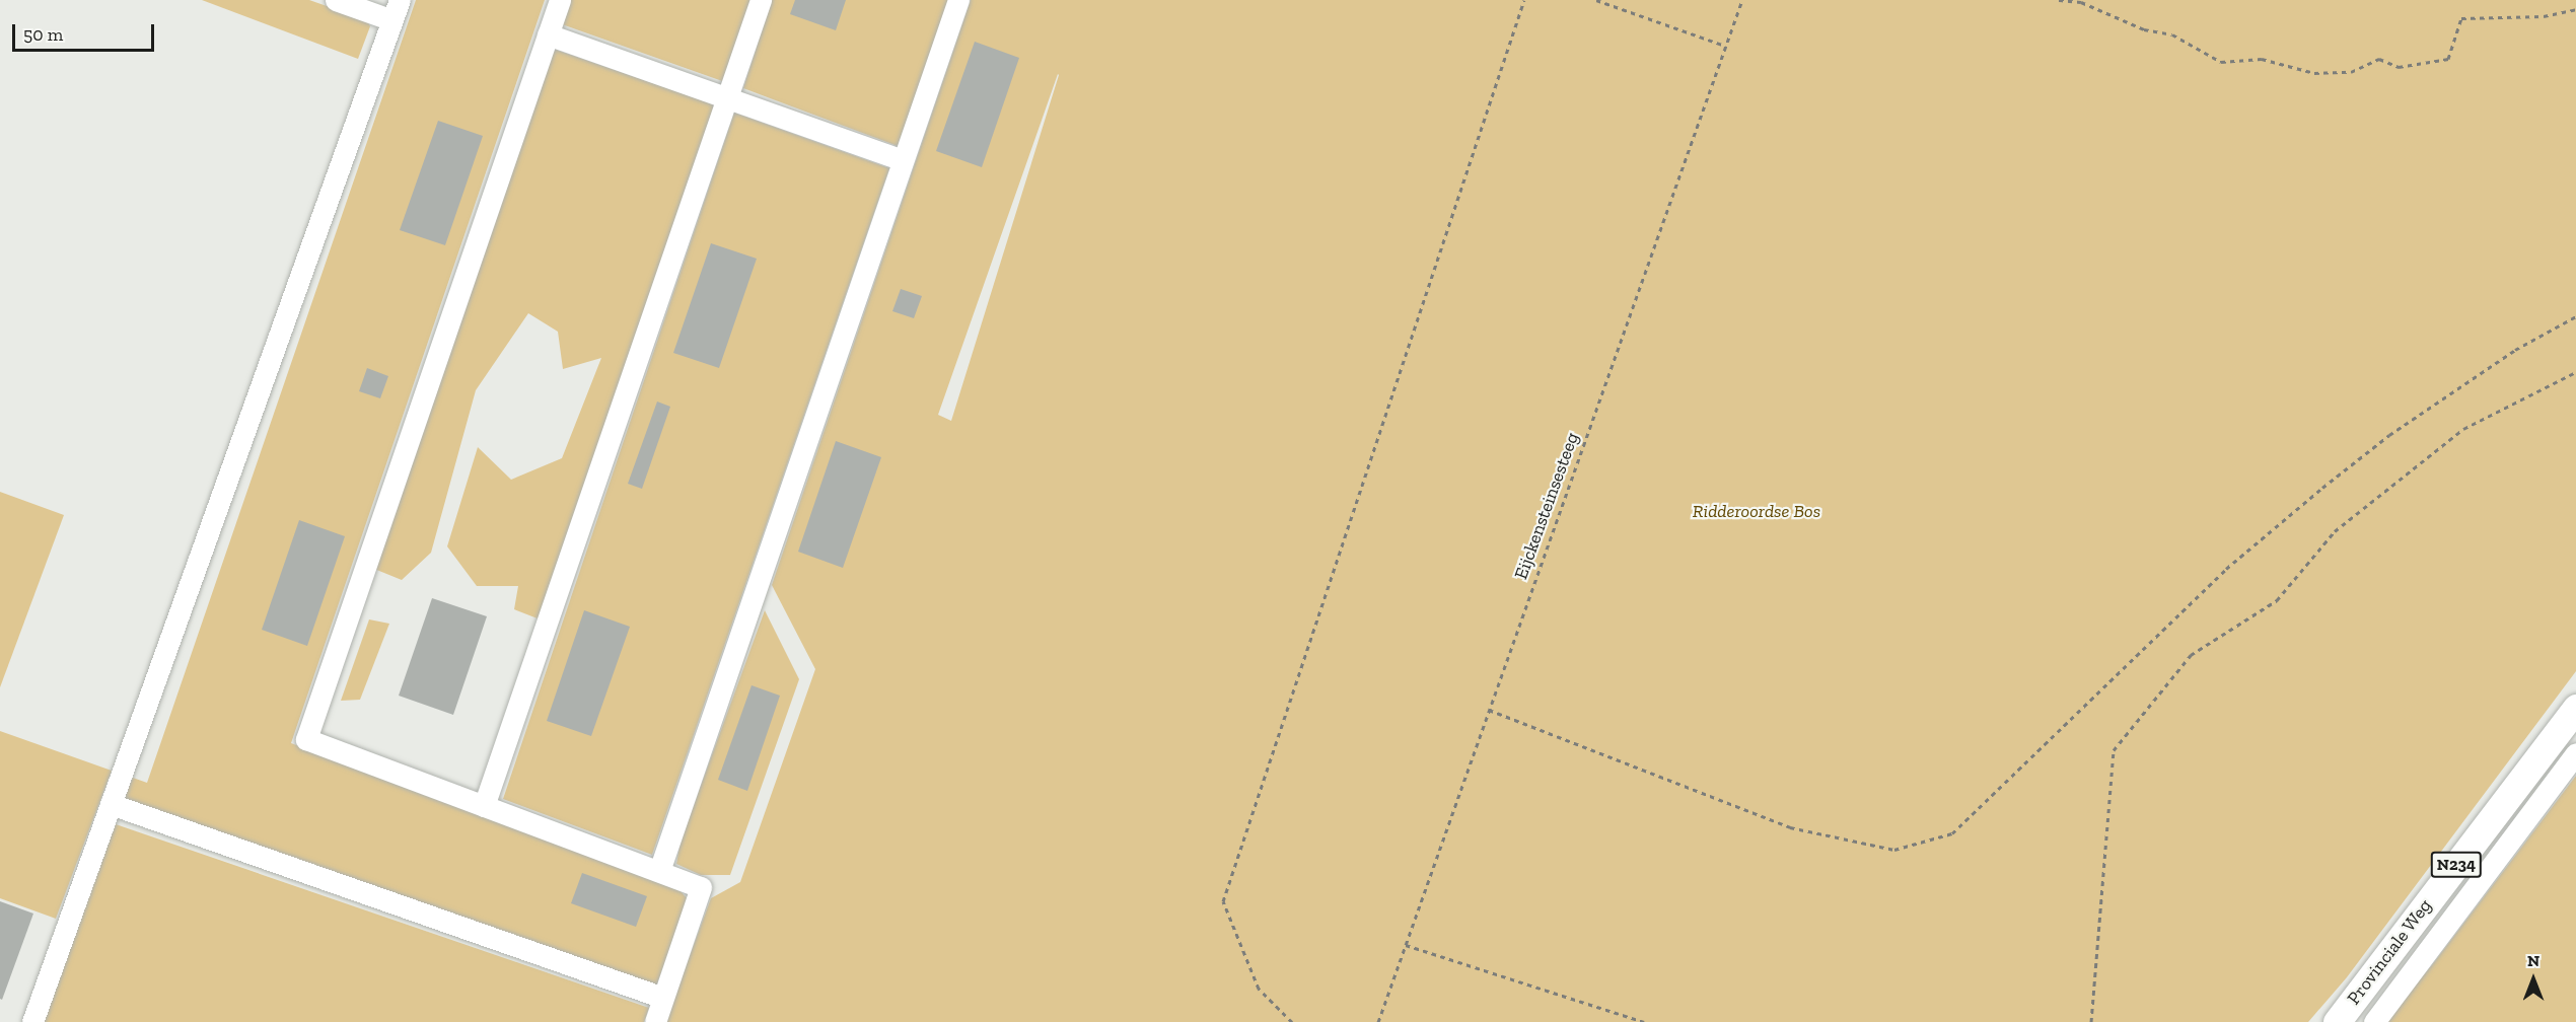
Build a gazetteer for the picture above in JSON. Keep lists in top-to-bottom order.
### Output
{
  "streets": {
    "main road": ["N234", "Provinciale Weg"],
    "path": ["Eijckensteinsesteeg"]
  },
  "parks": ["Ridderoordse Bos"],
  "scale_bar": "50 m",
  "north": "top"
}
